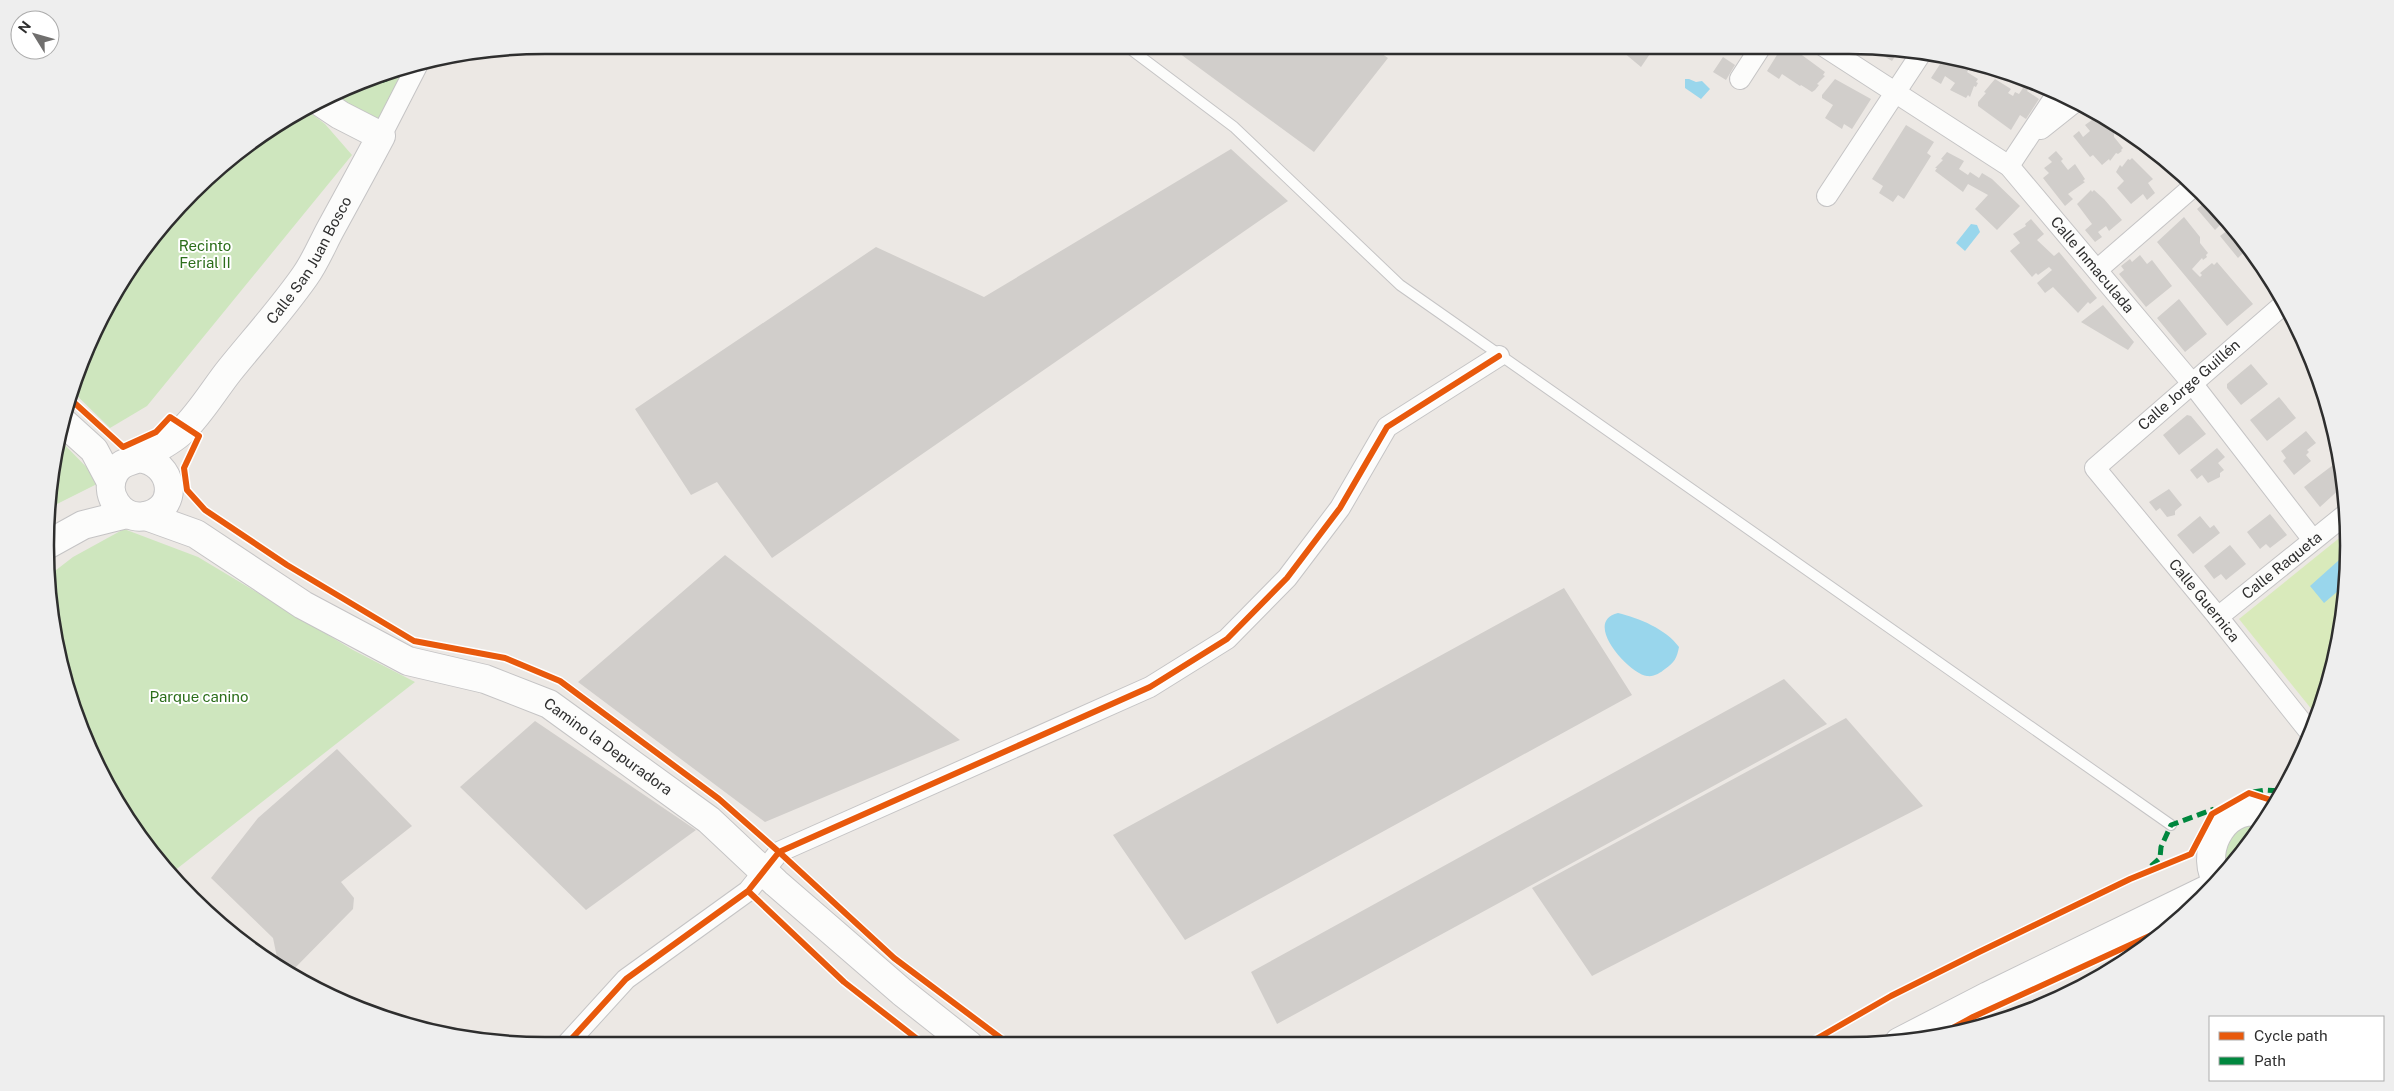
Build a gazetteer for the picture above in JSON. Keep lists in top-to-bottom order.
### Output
{
  "streets": {
    "street": [
      "Calle San Juan Bosco",
      "Calle Inmaculada",
      "Calle Jorge Guillén",
      "Calle Raqueta",
      "Calle Guernica",
      "Camino la Depuradora"
    ]
  },
  "crossings": [
    ["Calle San Juan Bosco", "Camino la Depuradora"],
    ["Calle Inmaculada", "Calle Jorge Guillén"],
    ["Calle Inmaculada", "Calle Raqueta"],
    ["Calle Jorge Guillén", "Calle Guernica"],
    ["Calle Raqueta", "Calle Guernica"]
  ],
  "parks": ["Recinto Ferial II", "Parque canino"],
  "legend": ["Cycle path", "Path"],
  "north": "top left"
}
